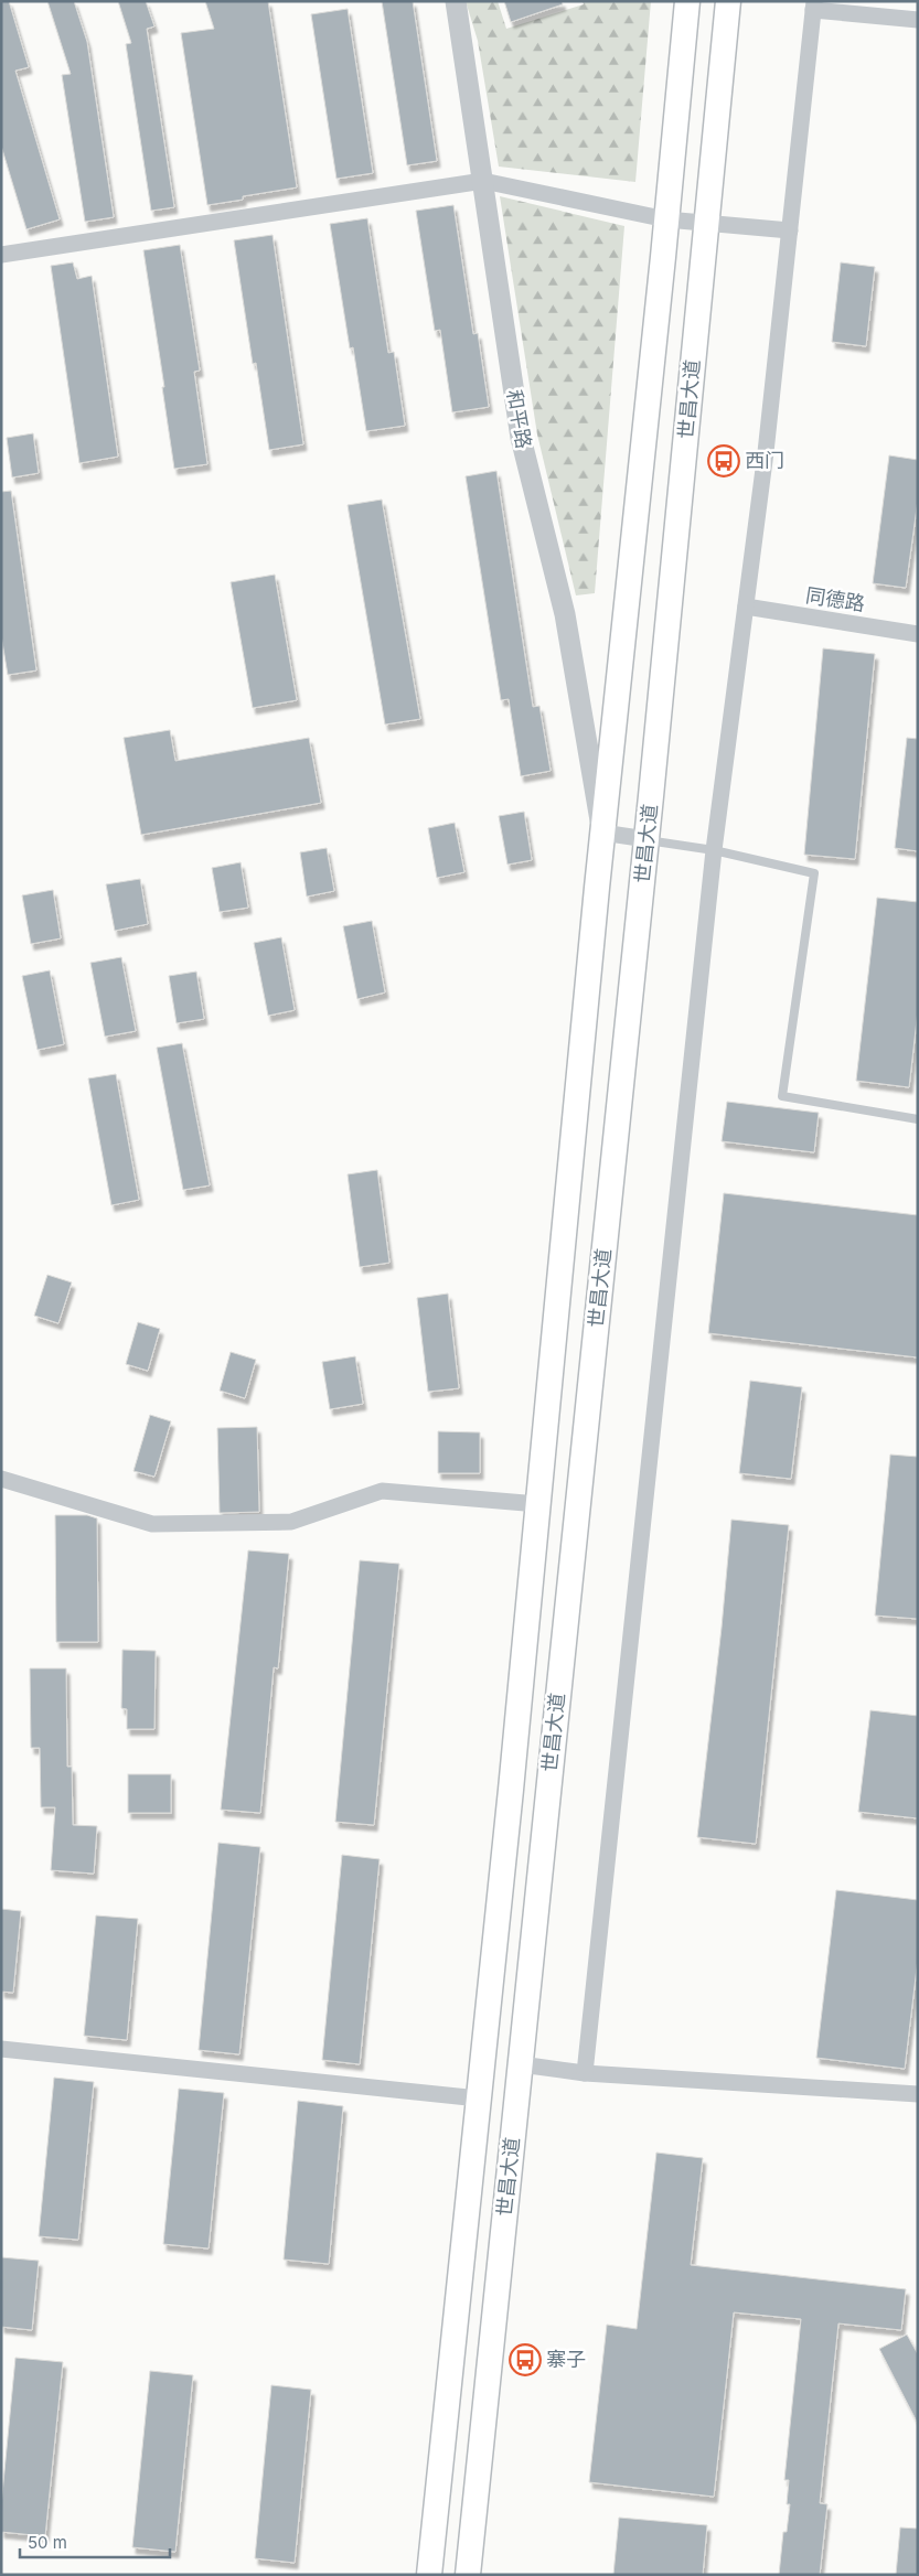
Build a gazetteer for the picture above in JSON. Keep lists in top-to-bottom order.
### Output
{
  "streets": {
    "main road": ["世昌大道"],
    "street": ["和平路", "同德路"]
  },
  "crossings": [
    ["世昌大道", "和平路"]
  ],
  "places": {
    "bus stop": ["西门", "寨子"]
  },
  "scale_bar": "50 m"
}
